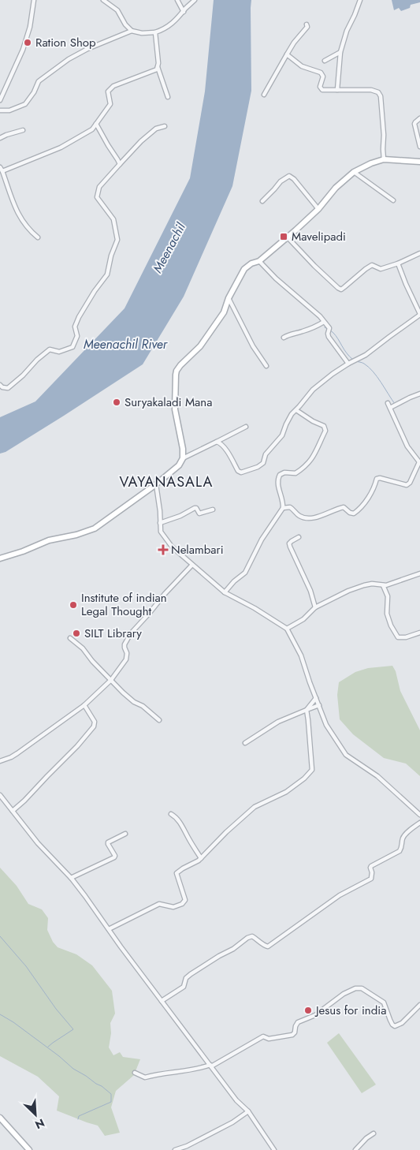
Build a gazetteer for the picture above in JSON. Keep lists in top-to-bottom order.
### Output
{
  "districts": ["VAYANASALA"],
  "water": ["Meenachil", "Meenachil River"],
  "places": {
    "other": [
      "Ration Shop",
      "Suryakaladi Mana",
      "Institute of indian Legal Thought",
      "SILT Library",
      "Jesus for india"
    ],
    "transit": ["Mavelipadi"],
    "health": ["Nelambari"]
  },
  "north": "bottom right"
}
